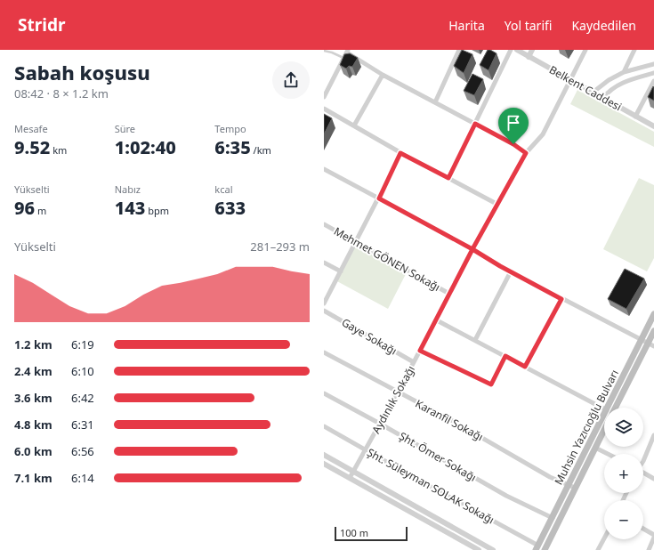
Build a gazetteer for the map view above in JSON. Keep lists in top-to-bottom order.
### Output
{
  "streets": {
    "main road": ["Muhsin Yazıcıoğlu Bulvarı"],
    "street": [
      "Belkent Caddesi",
      "Mehmet GÖNEN Sokağı",
      "Gaye Sokağı",
      "Aydınlık Sokağı",
      "Karanfil Sokağı",
      "Şht. Ömer Sokağı",
      "Şht. Süleyman SOLAK Sokağı"
    ]
  },
  "crossings": [
    ["Belkent Caddesi", "Aydınlık Sokağı"],
    ["Mehmet GÖNEN Sokağı", "Aydınlık Sokağı"],
    ["Gaye Sokağı", "Aydınlık Sokağı"],
    ["Aydınlık Sokağı", "Karanfil Sokağı"],
    ["Aydınlık Sokağı", "Şht. Ömer Sokağı"],
    ["Aydınlık Sokağı", "Şht. Süleyman SOLAK Sokağı"],
    ["Karanfil Sokağı", "Muhsin Yazıcıoğlu Bulvarı"],
    ["Muhsin Yazıcıoğlu Bulvarı", "Şht. Ömer Sokağı"],
    ["Muhsin Yazıcıoğlu Bulvarı", "Şht. Süleyman SOLAK Sokağı"]
  ],
  "scale_bar": "100 m",
  "page": {
    "header": "Stridr",
    "nav": ["Harita", "Yol tarifi", "Kaydedilen"],
    "heading": ["Sabah koşusu", "08:42 · 8 × 1.2 km"],
    "stats": [
      ["Mesafe", "9.52 km"],
      ["Süre", "1:02:40"],
      ["Tempo", "6:35 /km"],
      ["Yükselti", "96 m"],
      ["Nabız", "143 bpm"],
      ["kcal", "633"]
    ],
    "chart": ["Yükselti", "281–293 m"],
    "list": [
      {
        "name": "1.2 km",
        "note": "6:19"
      },
      {
        "name": "2.4 km",
        "note": "6:10"
      },
      {
        "name": "3.6 km",
        "note": "6:42"
      },
      {
        "name": "4.8 km",
        "note": "6:31"
      },
      {
        "name": "6.0 km",
        "note": "6:56"
      },
      {
        "name": "7.1 km",
        "note": "6:14"
      }
    ],
    "map_buttons": ["+", "−"],
    "scale": "100 m"
  }
}
